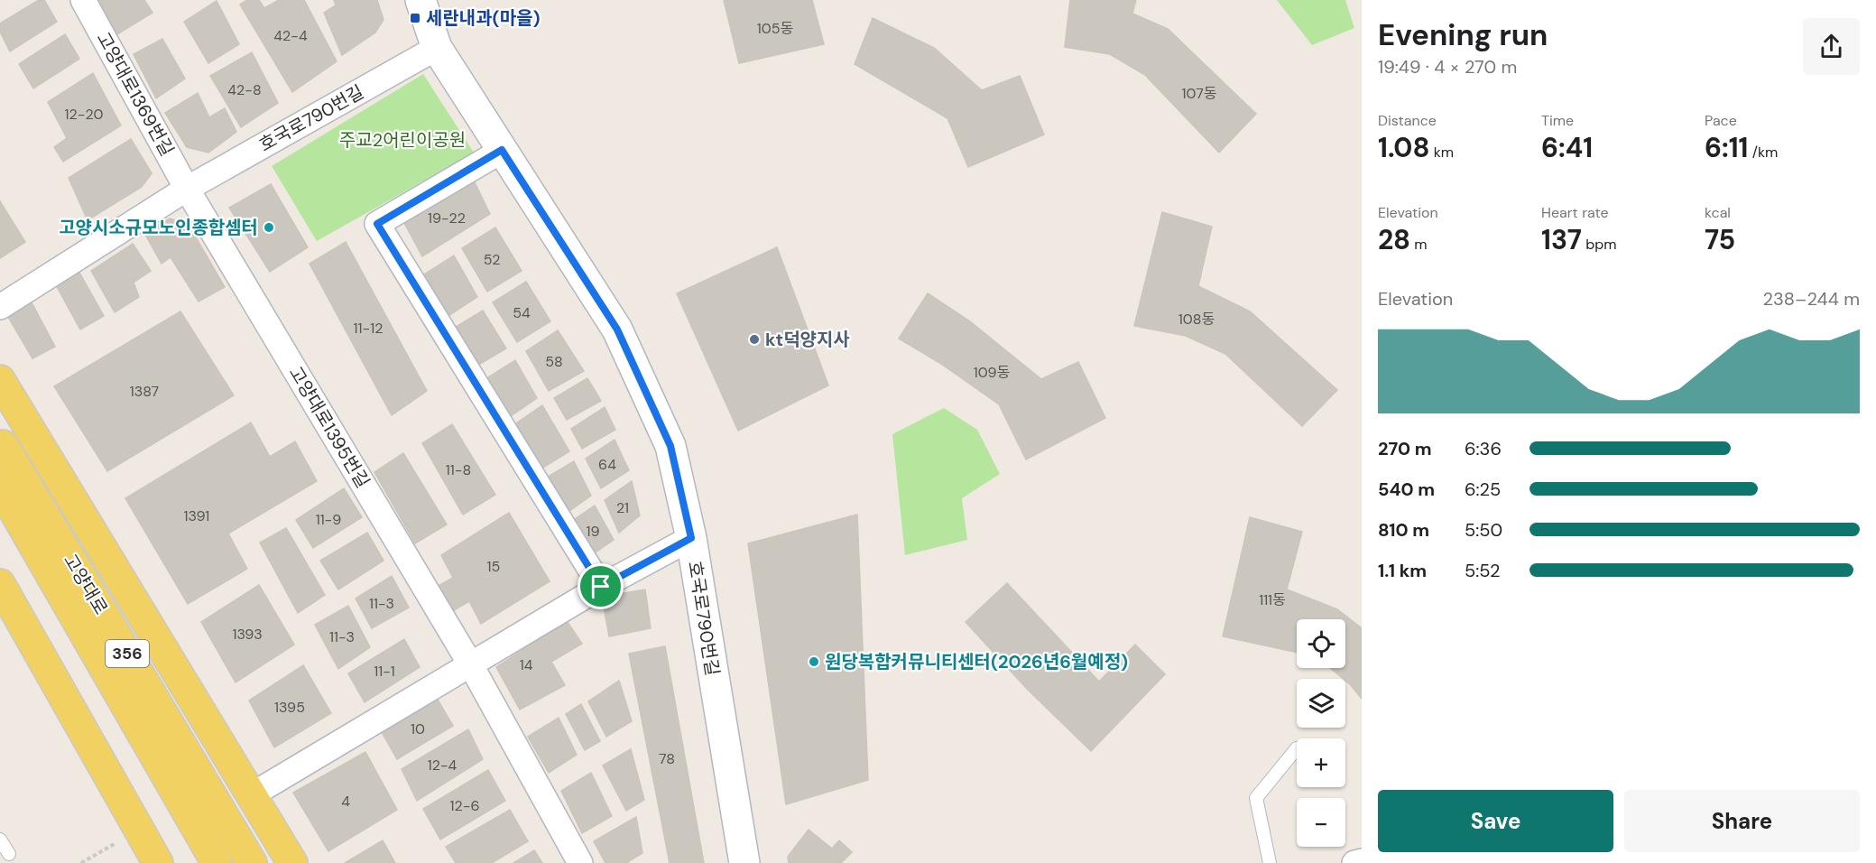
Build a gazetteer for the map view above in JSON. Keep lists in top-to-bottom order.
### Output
{
  "streets": {
    "main road": ["고양대로", "356"],
    "street": ["고양대로1369번길", "호국로790번길", "고양대로1395번길"]
  },
  "crossings": [
    ["고양대로1369번길", "호국로790번길"],
    ["고양대로1369번길", "고양대로1395번길"],
    ["호국로790번길", "고양대로1395번길"]
  ],
  "parks": ["주교2어린이공원"],
  "places": {
    "transit": ["세란내과(마을)"],
    "other": ["고양시소규모노인종합셈터", "kt덕양지사", "원당복합커뮤니티센터(2026년6월예정)"]
  },
  "house_numbers": [
    "105동",
    "42-4",
    "42-8",
    "107동",
    "12-20",
    "19-22",
    "52",
    "54",
    "108동",
    "11-12",
    "58",
    "109동",
    "1387",
    "64",
    "11-8",
    "21",
    "1391",
    "11-9",
    "19",
    "15",
    "111동",
    "11-3",
    "1393",
    "11-3",
    "14",
    "11-1",
    "1395",
    "10",
    "78",
    "12-4",
    "4",
    "12-6"
  ],
  "page": {
    "heading": ["Evening run", "19:49 · 4 × 270 m"],
    "stats": [
      ["Distance", "1.08 km"],
      ["Time", "6:41"],
      ["Pace", "6:11 /km"],
      ["Elevation", "28 m"],
      ["Heart rate", "137 bpm"],
      ["kcal", "75"]
    ],
    "chart": ["Elevation", "238–244 m"],
    "list": [
      {
        "name": "270 m",
        "note": "6:36"
      },
      {
        "name": "540 m",
        "note": "6:25"
      },
      {
        "name": "810 m",
        "note": "5:50"
      },
      {
        "name": "1.1 km",
        "note": "5:52"
      }
    ],
    "map_buttons": ["+", "−"],
    "buttons": ["Save", "Share"]
  }
}
